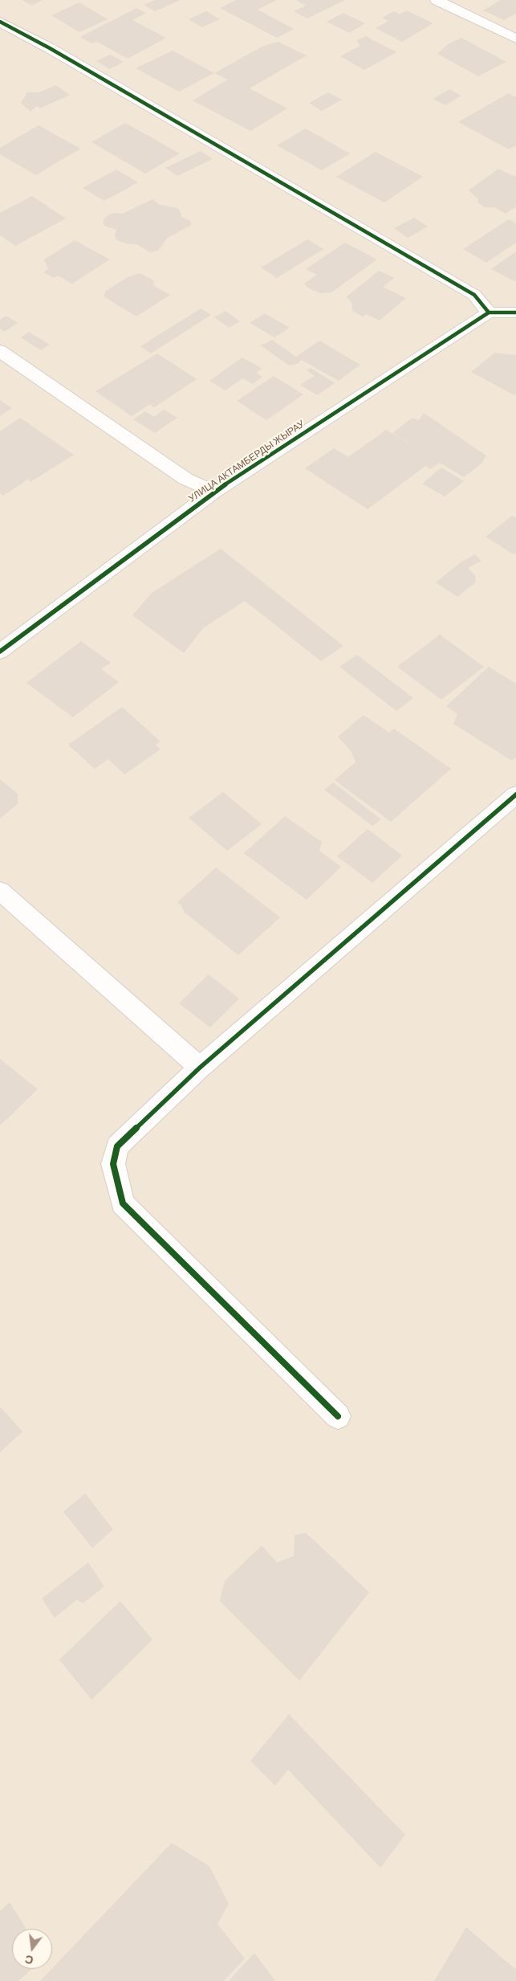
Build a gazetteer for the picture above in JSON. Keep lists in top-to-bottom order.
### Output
{
  "streets": {
    "street": ["УЛИЦА АКТАМБЕРДЫ ЖЫРАУ"]
  },
  "north": "bottom"
}
